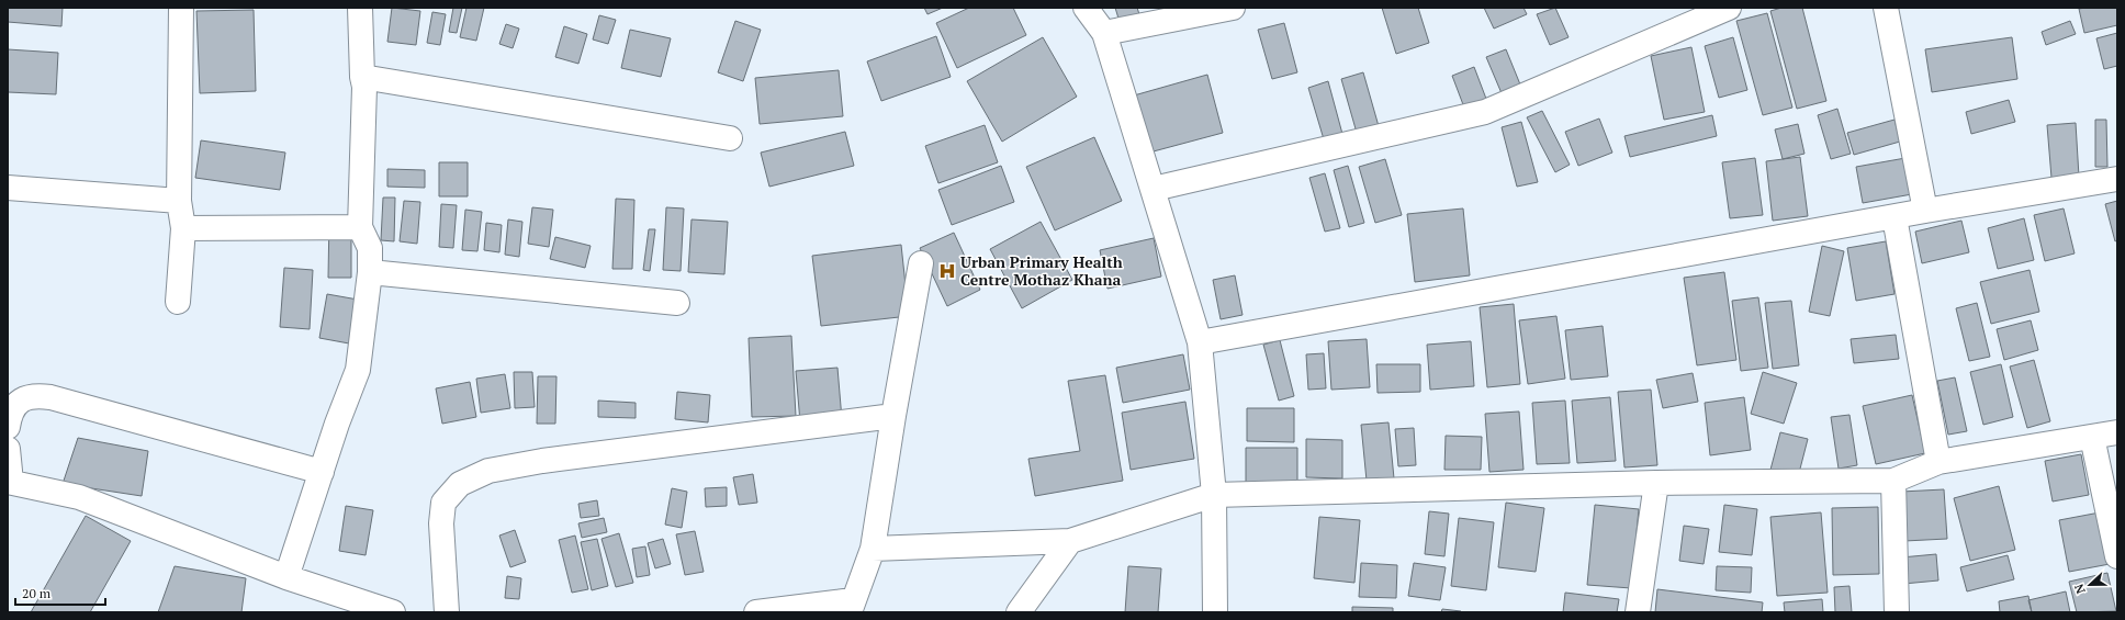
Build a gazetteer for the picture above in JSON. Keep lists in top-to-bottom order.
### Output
{
  "places": {
    "hospital": ["Urban Primary Health Centre Mothaz Khana"]
  },
  "scale_bar": "20 m",
  "north": "left"
}
